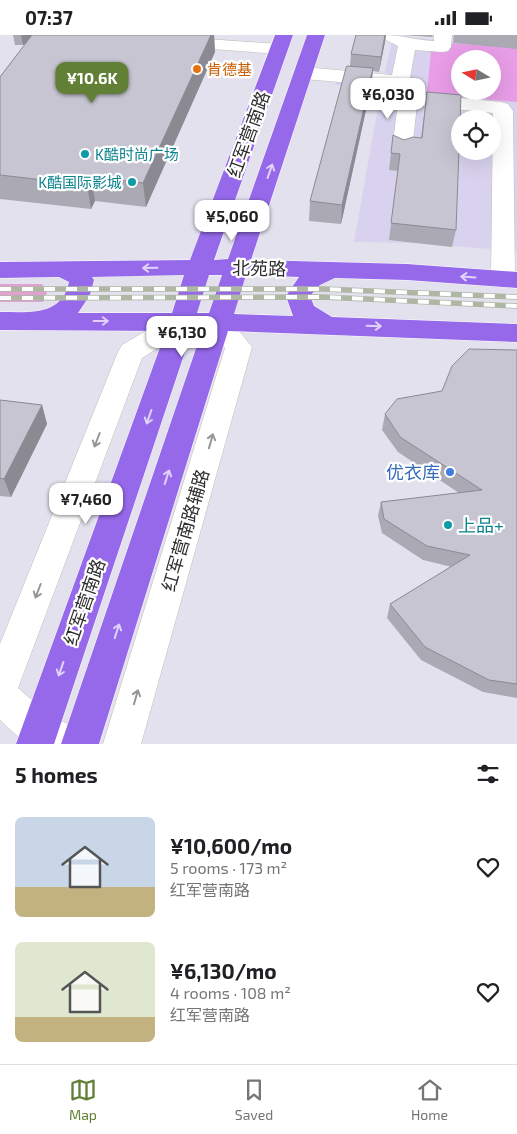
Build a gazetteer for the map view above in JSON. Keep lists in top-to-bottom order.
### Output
{
  "streets": {
    "main road": ["红军营南路", "北苑路"],
    "street": ["红军营南路辅路"]
  },
  "crossings": [
    ["红军营南路", "北苑路"],
    ["红军营南路", "红军营南路辅路"]
  ],
  "places": [
    "肯德基",
    "K酷时尚广场",
    "K酷国际影城",
    "优衣库",
    "上品+"
  ],
  "north": "left",
  "page": {
    "status": "07:37",
    "price": [
      "¥10.6K",
      "¥6,030",
      "¥5,060",
      "¥6,130",
      "¥7,460"
    ],
    "heading": "5 homes",
    "list": [
      {
        "name": "¥10,600/mo",
        "note": "5 rooms · 173 m² · 红军营南路"
      },
      {
        "name": "¥6,130/mo",
        "note": "4 rooms · 108 m² · 红军营南路"
      }
    ],
    "tabs": ["Map", "Saved", "Home"]
  }
}
